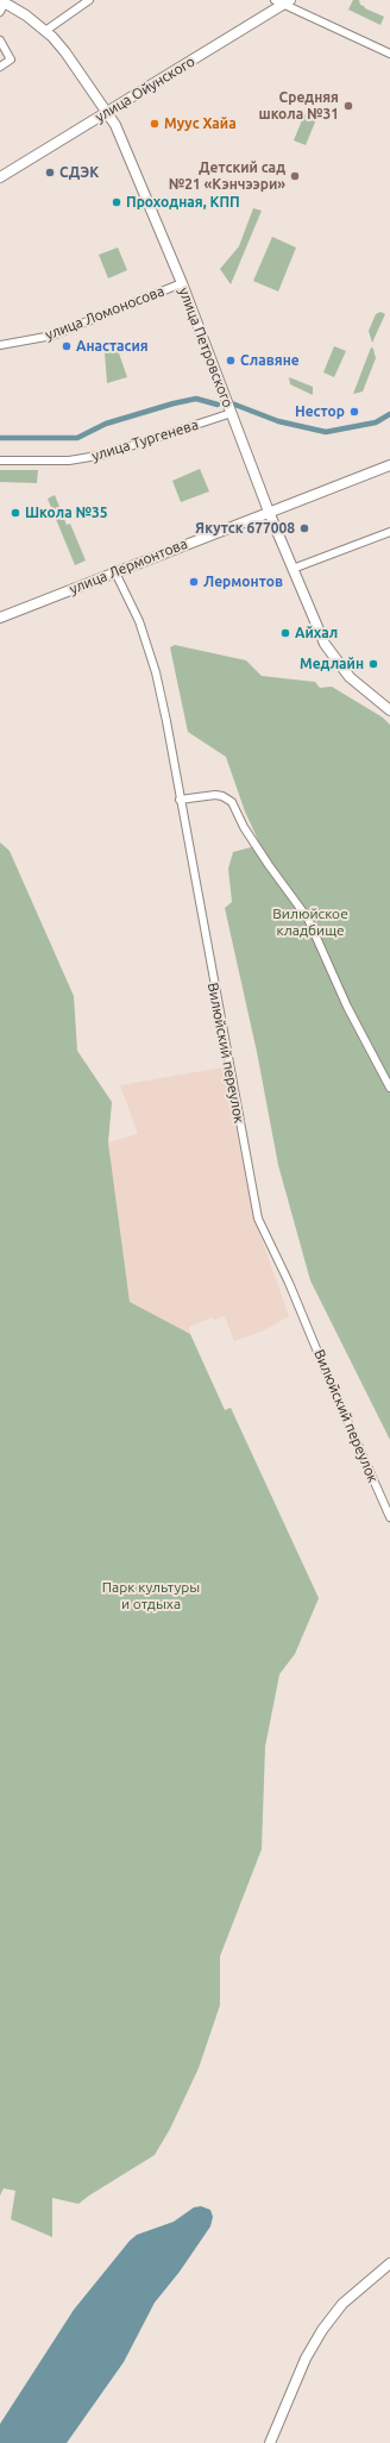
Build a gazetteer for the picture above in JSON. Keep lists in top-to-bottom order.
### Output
{
  "streets": {
    "main road": ["улица Ойунского", "улица Петровского", "улица Лермонтова"],
    "street": ["улица Ломоносова", "улица Тургенева", "Вилюйский переулок"]
  },
  "crossings": [
    ["улица Ойунского", "улица Петровского"],
    ["улица Ломоносова", "улица Петровского"],
    ["улица Петровского", "улица Тургенева"],
    ["улица Петровского", "улица Лермонтова"],
    ["улица Лермонтова", "Вилюйский переулок"]
  ],
  "parks": ["Вилюйское кладбище", "Парк культуры и отдыха"],
  "places": [
    "Средняя школа №31",
    "Муус Хайа",
    "СДЭК",
    "Детский сад №21 «Кэнчээри»",
    "Проходная, КПП",
    "Анастасия",
    "Славяне",
    "Нестор",
    "Школа №35",
    "Якутск 677008",
    "Лермонтов",
    "Айхал",
    "Медлайн"
  ]
}
